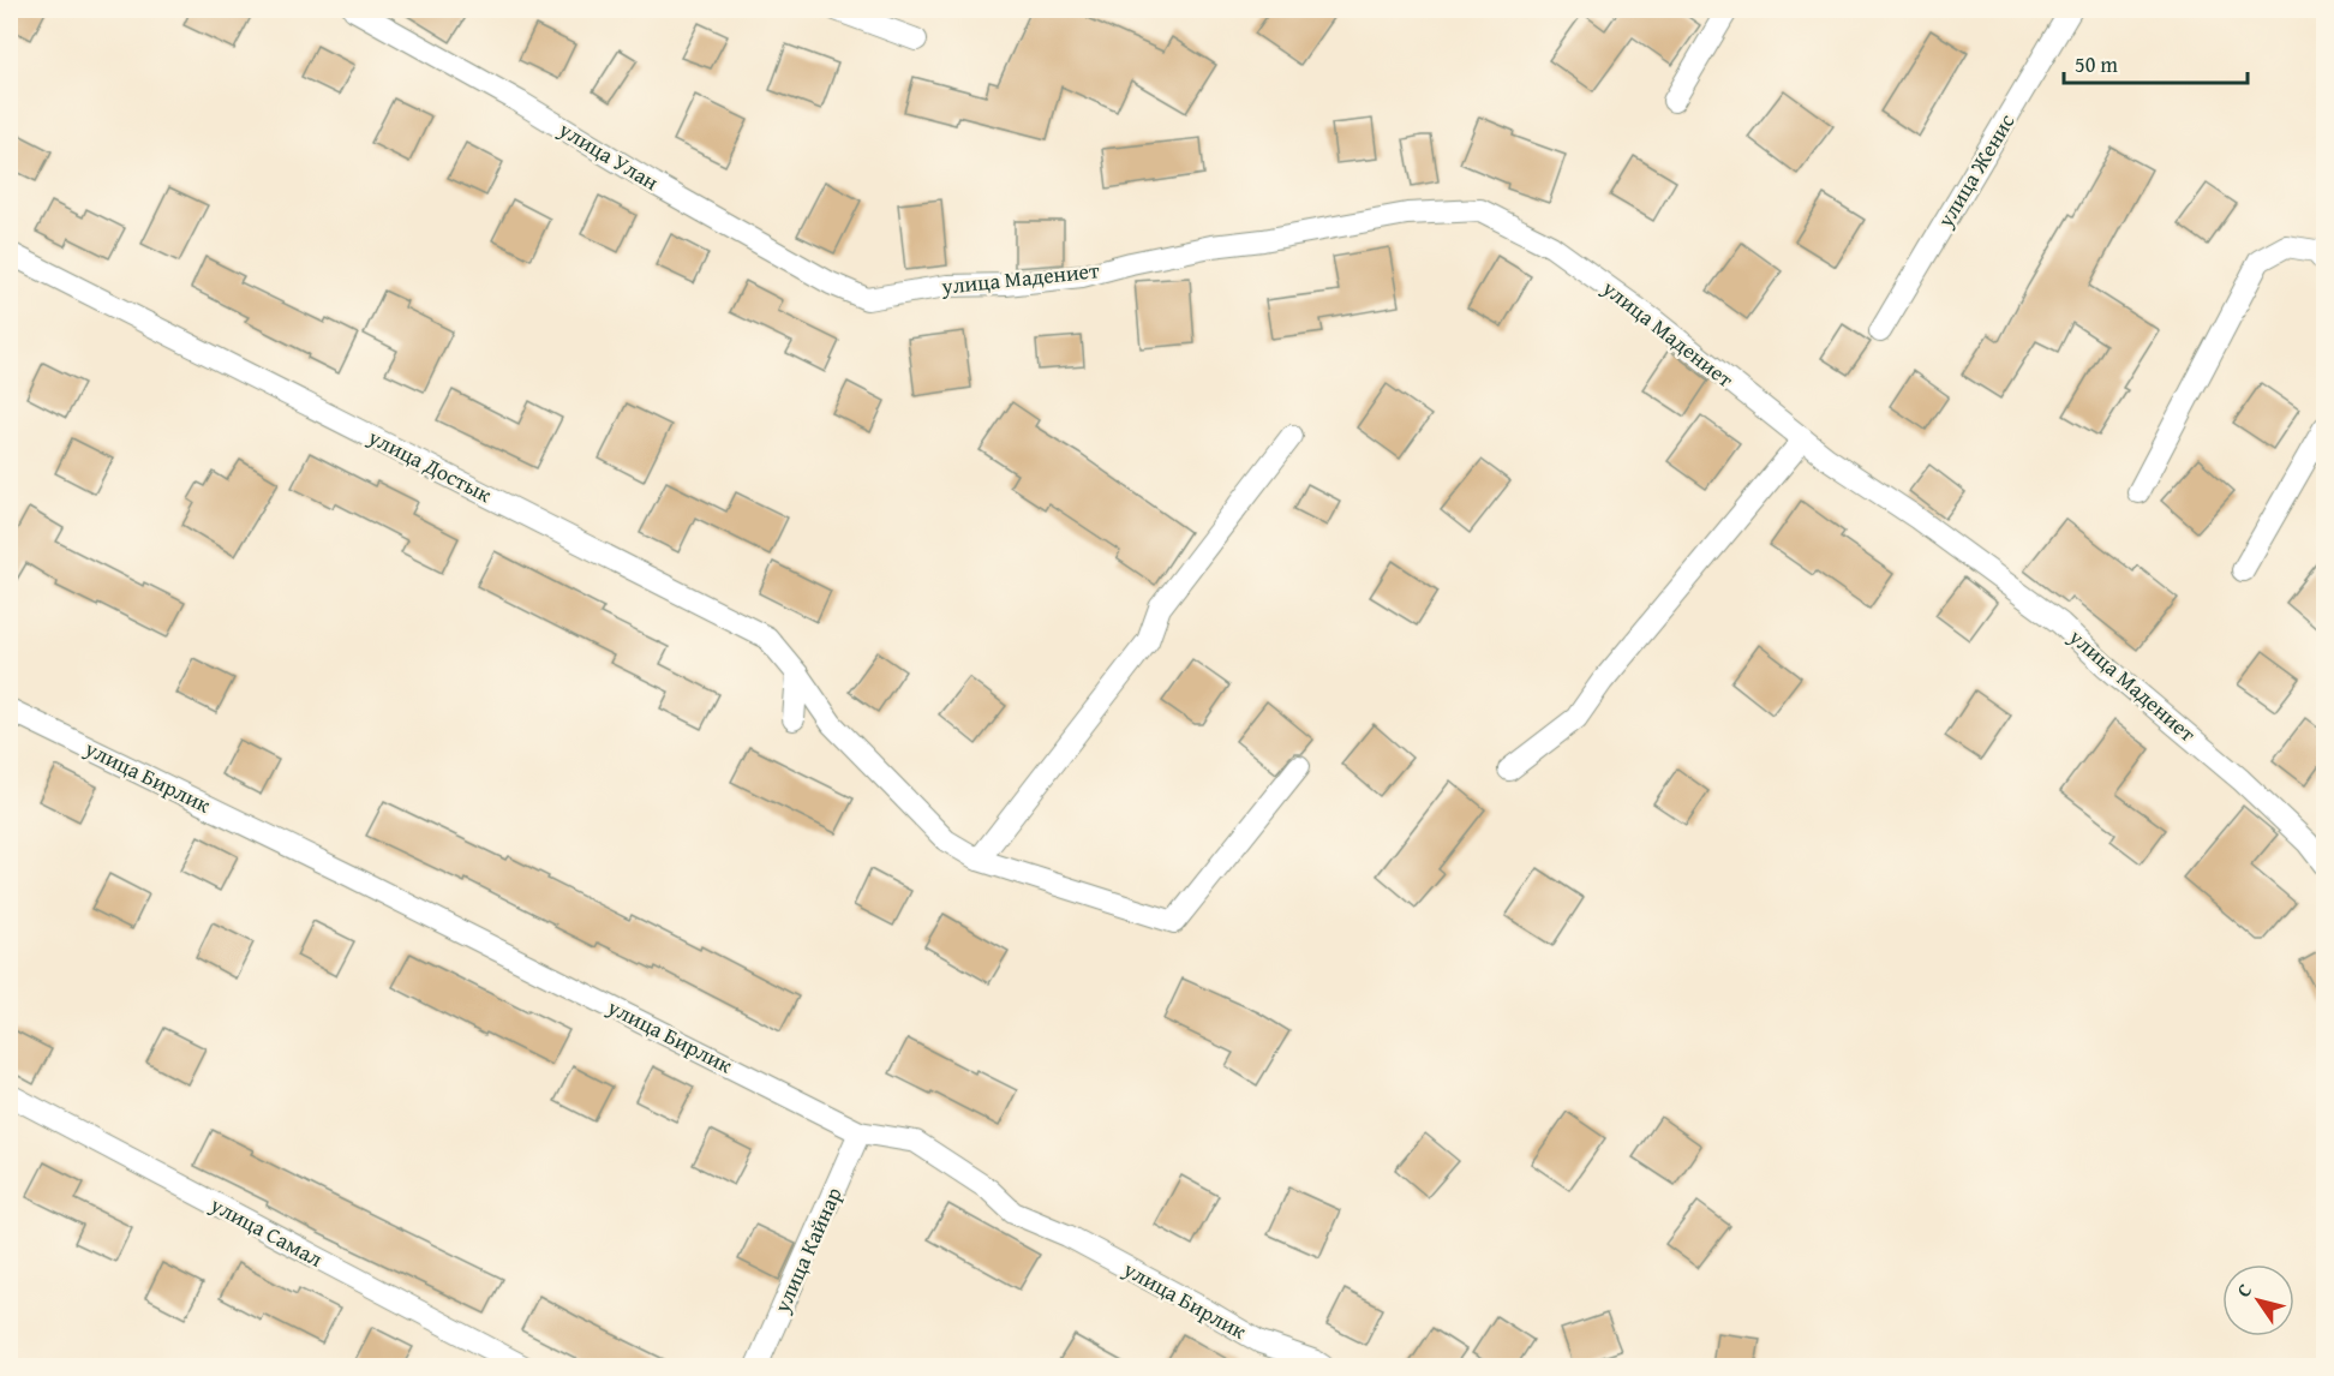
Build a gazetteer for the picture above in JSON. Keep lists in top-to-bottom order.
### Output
{
  "streets": {
    "street": [
      "улица Улан",
      "улица Женис",
      "улица Мадениет",
      "улица Достык",
      "улица Бирлик",
      "улица Самал",
      "улица Кайнар"
    ]
  },
  "crossings": [
    ["улица Улан", "улица Мадениет"],
    ["улица Бирлик", "улица Кайнар"]
  ],
  "scale_bar": "50 m",
  "north": "top left"
}
